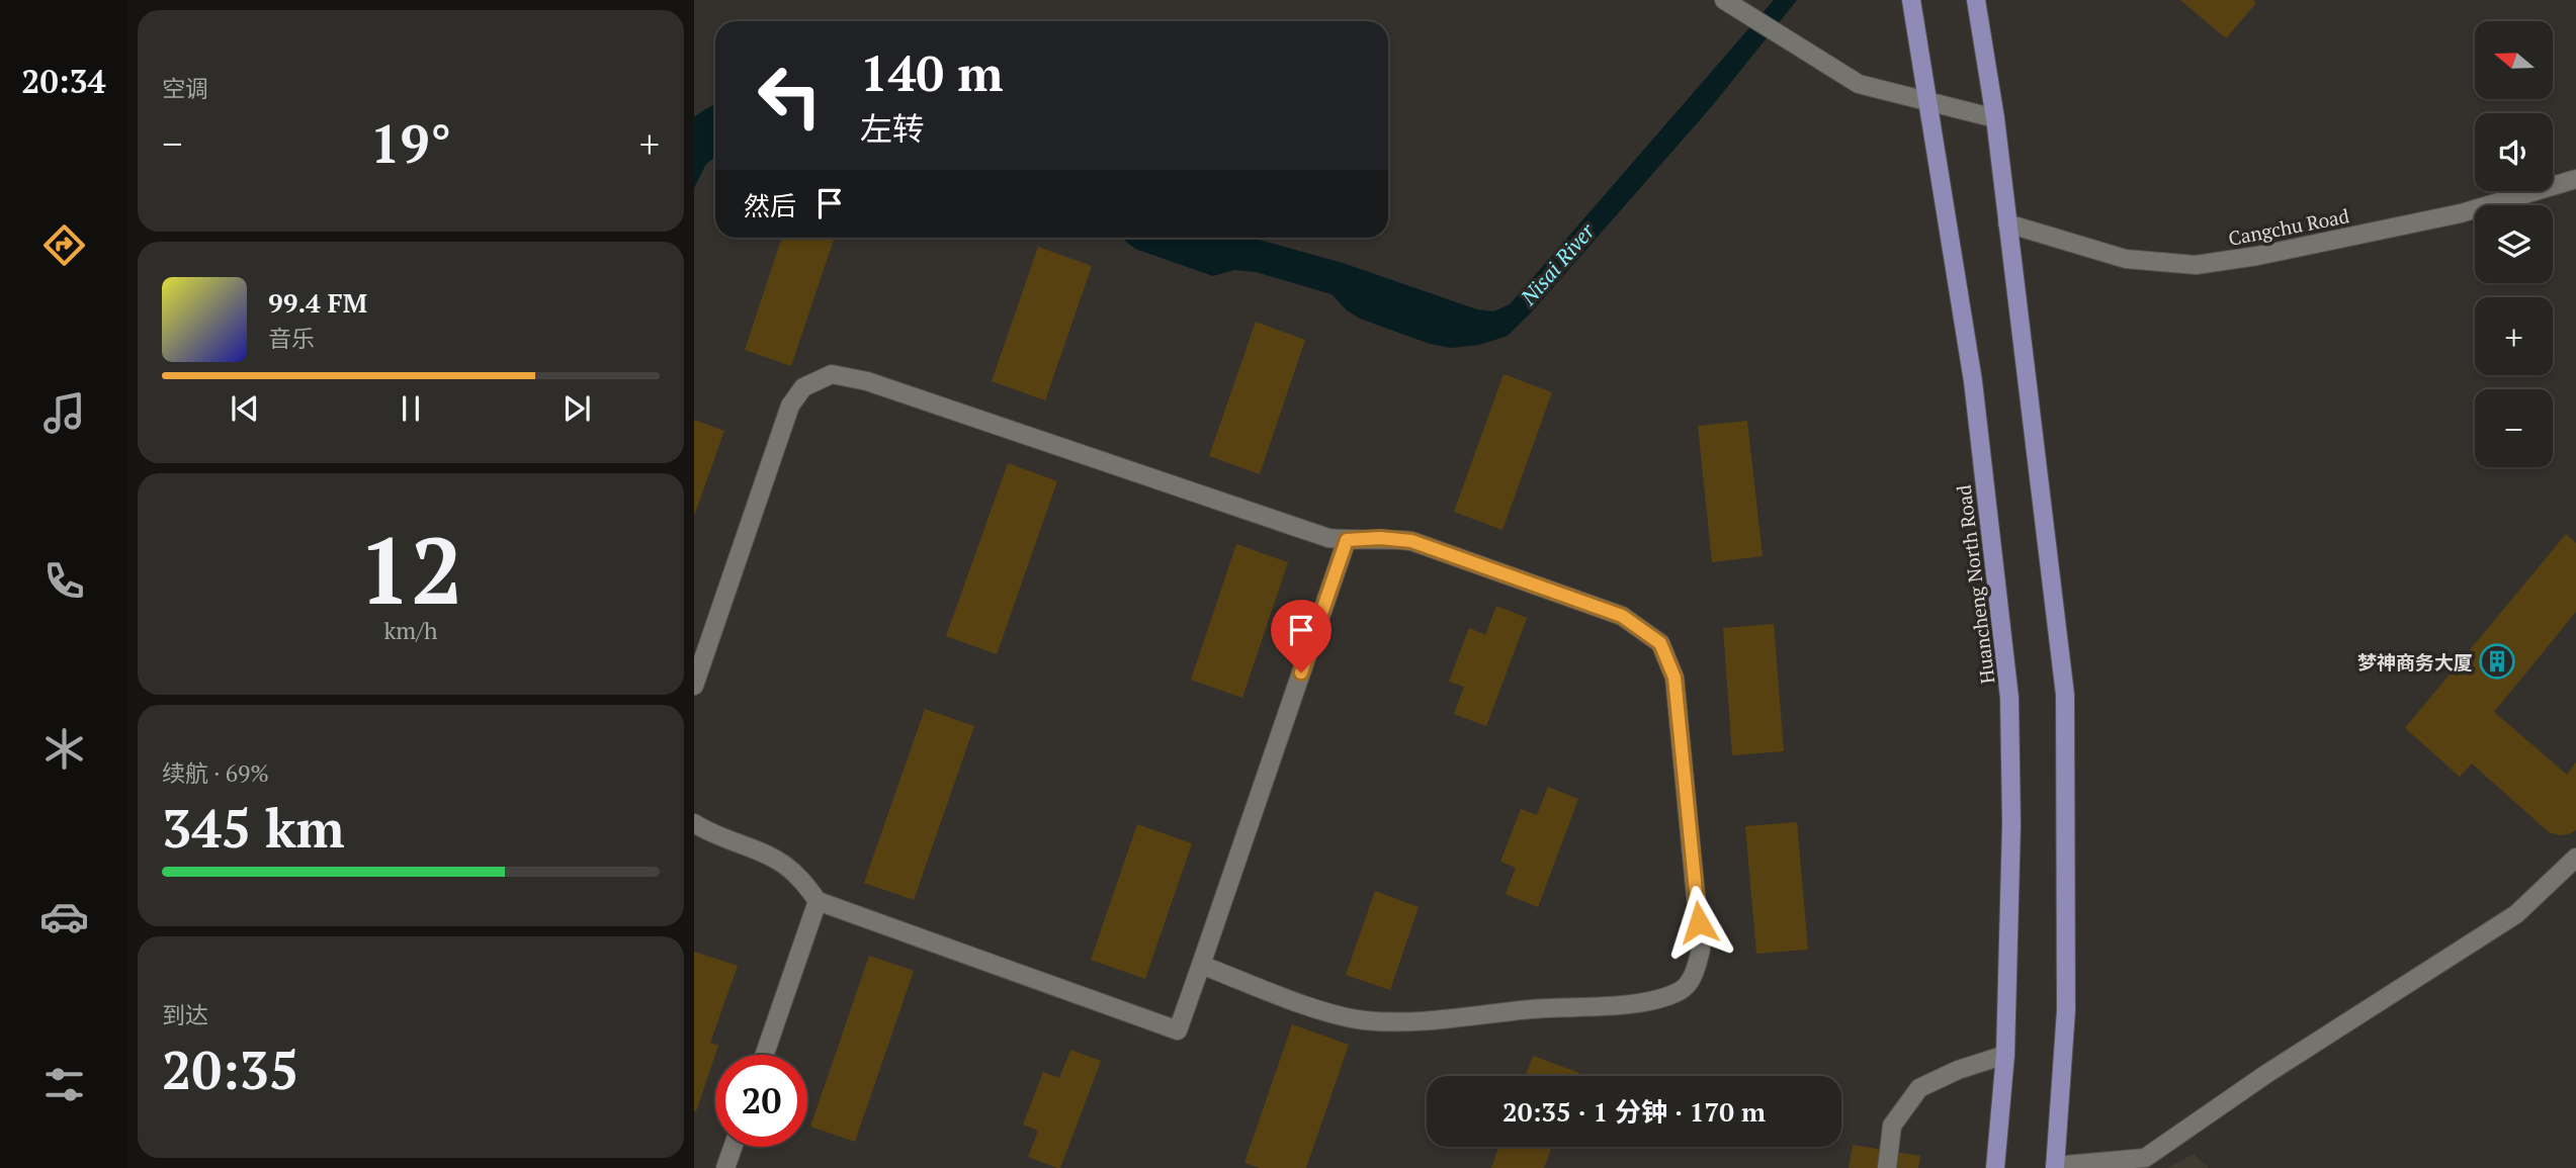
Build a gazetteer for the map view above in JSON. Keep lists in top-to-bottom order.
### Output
{
  "streets": {
    "main road": ["Huancheng North Road"],
    "street": ["Cangchu Road"]
  },
  "water": ["Nisai River"],
  "places": {
    "building": ["梦神商务大厦"]
  },
  "north": "left",
  "page": {
    "tabs": "20:34",
    "tile": [
      "空调",
      ["12", "km/h"],
      ["续航 · 69%", "345 km"],
      ["到达", "20:35"]
    ],
    "map_buttons": ["+", "−"],
    "turn": ["140 m", "左转"],
    "heat": ["−", "19°", "+"],
    "then": "然后",
    "song": ["99.4 FM", "音乐"],
    "limit": "20",
    "trip": "20:35 · 1 分钟 · 170 m"
  }
}
